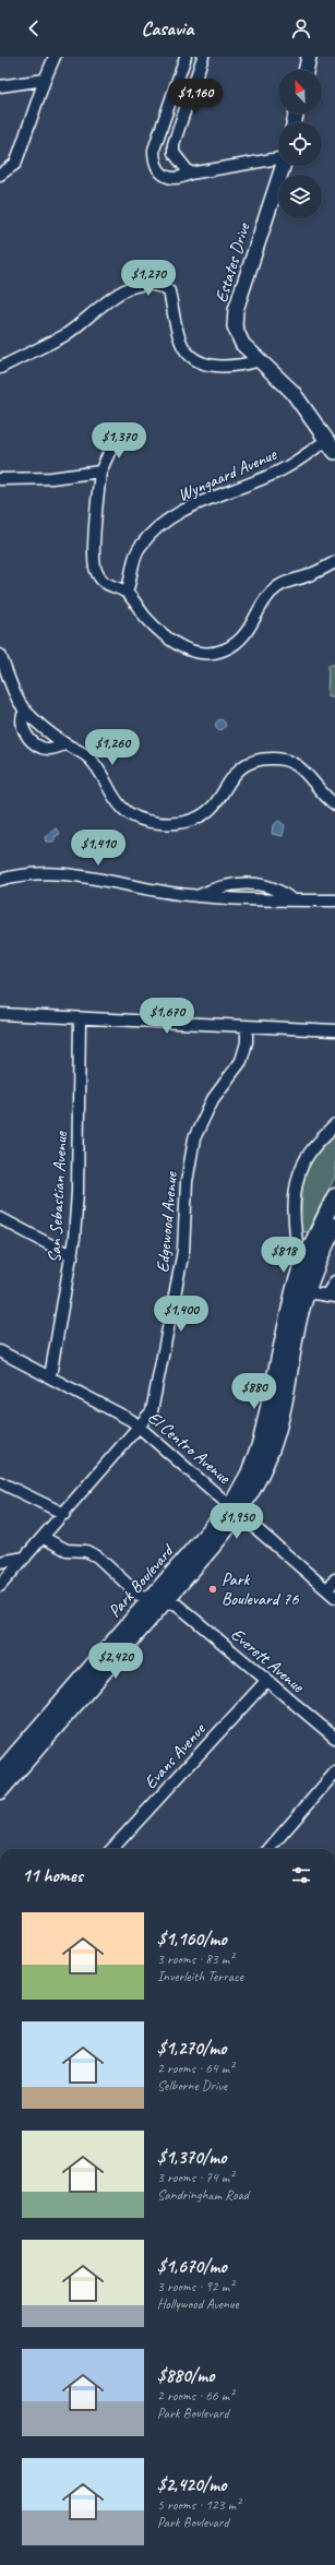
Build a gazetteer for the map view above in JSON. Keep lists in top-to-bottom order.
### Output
{
  "streets": {
    "main road": ["Park Boulevard"],
    "street": [
      "Estates Drive",
      "Wyngaard Avenue",
      "San Sebastian Avenue",
      "Edgewood Avenue",
      "El Centro Avenue",
      "Everett Avenue",
      "Evans Avenue"
    ]
  },
  "crossings": [
    ["Estates Drive", "Wyngaard Avenue"],
    ["San Sebastian Avenue", "El Centro Avenue"],
    ["Edgewood Avenue", "El Centro Avenue"],
    ["Edgewood Avenue", "Everett Avenue"],
    ["El Centro Avenue", "Park Boulevard"],
    ["Park Boulevard", "Everett Avenue"],
    ["Everett Avenue", "Evans Avenue"]
  ],
  "places": ["Park Boulevard 76"],
  "north": "top left",
  "page": {
    "header": "Casavia",
    "price": [
      "$1,160",
      "$1,270",
      "$1,370",
      "$1,260",
      "$1,410",
      "$1,670",
      "$818",
      "$1,400",
      "$880",
      "$1,950",
      "$2,420"
    ],
    "heading": "11 homes",
    "list": [
      {
        "name": "$1,160/mo",
        "note": "3 rooms · 83 m² · Inverleith Terrace"
      },
      {
        "name": "$1,270/mo",
        "note": "2 rooms · 64 m² · Selborne Drive"
      },
      {
        "name": "$1,370/mo",
        "note": "3 rooms · 74 m² · Sandringham Road"
      },
      {
        "name": "$1,670/mo",
        "note": "3 rooms · 92 m² · Hollywood Avenue"
      },
      {
        "name": "$880/mo",
        "note": "2 rooms · 66 m² · Park Boulevard"
      },
      {
        "name": "$2,420/mo",
        "note": "5 rooms · 123 m² · Park Boulevard"
      }
    ]
  }
}
